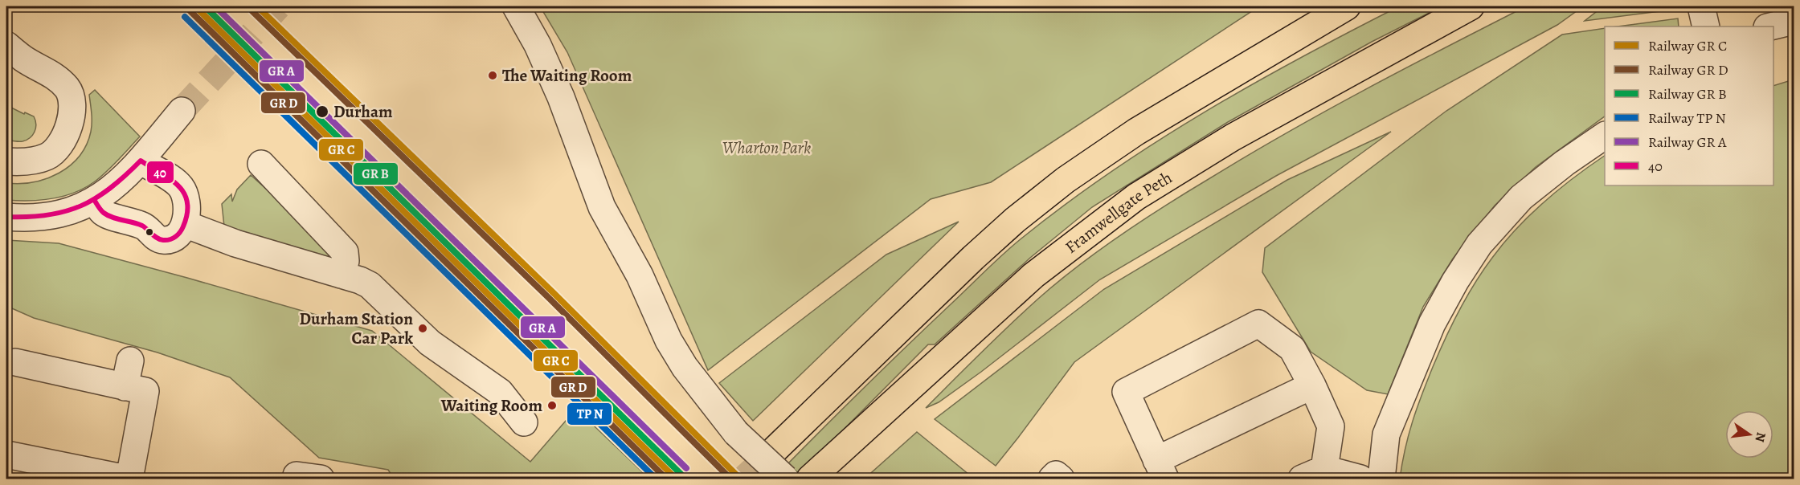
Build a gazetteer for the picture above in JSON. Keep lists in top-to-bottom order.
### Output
{
  "streets": {
    "highway": ["Framwellgate Peth"]
  },
  "parks": ["Wharton Park"],
  "places": [
    "The Waiting Room",
    "Durham",
    "Durham Station Car Park",
    "Waiting Room"
  ],
  "lines": ["transit line 40"],
  "legend": [
    "Railway GR C",
    "Railway GR D",
    "Railway GR B",
    "Railway TP N",
    "Railway GR A",
    "40"
  ],
  "north": "right"
}
